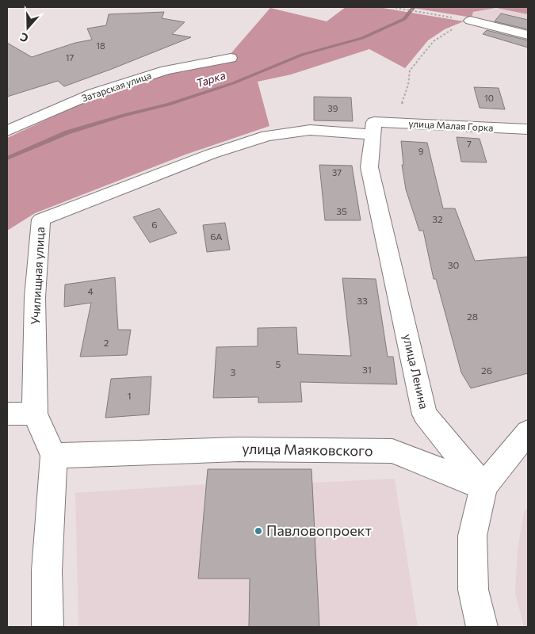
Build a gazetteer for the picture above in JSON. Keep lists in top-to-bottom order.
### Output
{
  "streets": {
    "street": [
      "Затарская улица",
      "улица Малая Горка",
      "Училищная улица",
      "улица Ленина",
      "улица Маяковского"
    ]
  },
  "crossings": [
    ["улица Малая Горка", "Училищная улица"],
    ["улица Малая Горка", "улица Ленина"],
    ["Училищная улица", "улица Ленина"],
    ["Училищная улица", "улица Маяковского"],
    ["улица Ленина", "улица Маяковского"]
  ],
  "water": ["Тарка"],
  "places": ["Павловопроект"],
  "house_numbers": [
    "18",
    "17",
    "10",
    "39",
    "7",
    "9",
    "37",
    "35",
    "32",
    "6",
    "6А",
    "30",
    "4",
    "33",
    "28",
    "2",
    "5",
    "31",
    "26",
    "3",
    "1"
  ],
  "north": "bottom"
}
